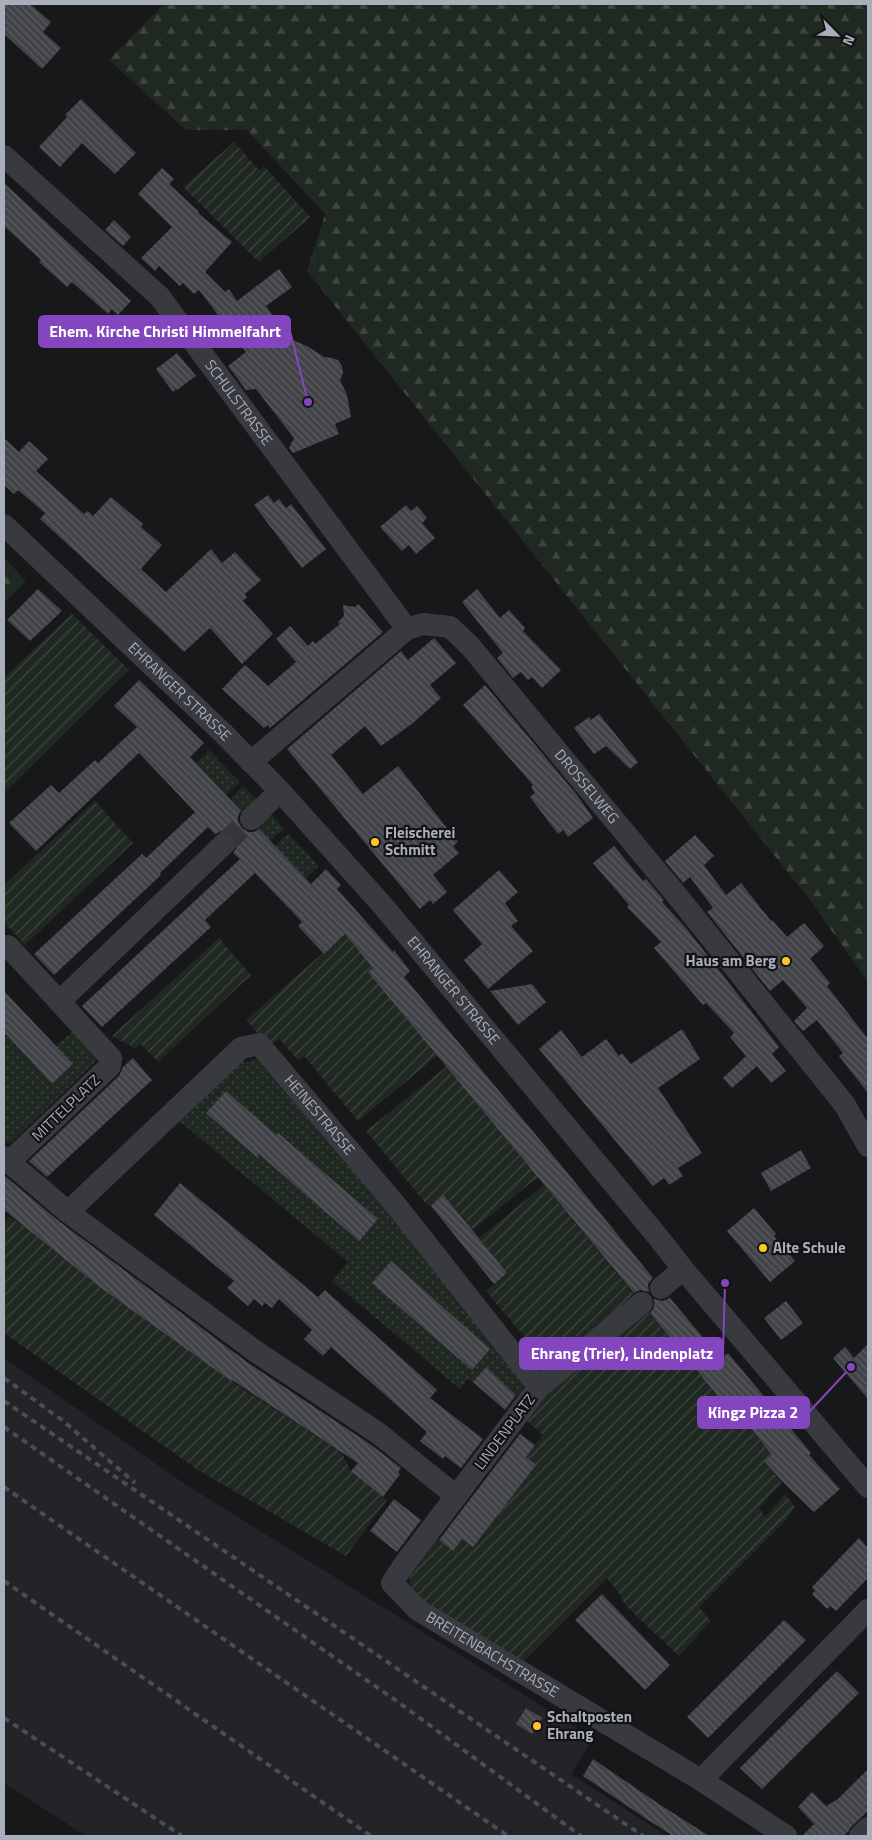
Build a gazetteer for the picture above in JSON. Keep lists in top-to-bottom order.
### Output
{
  "streets": {
    "street": [
      "SCHULSTRASSE",
      "EHRANGER STRASSE",
      "DROSSELWEG",
      "MITTELPLATZ",
      "HEINESTRASSE",
      "LINDENPLATZ",
      "BREITENBACHSTRASSE"
    ]
  },
  "crossings": [
    ["SCHULSTRASSE", "DROSSELWEG"],
    ["HEINESTRASSE", "LINDENPLATZ"],
    ["LINDENPLATZ", "BREITENBACHSTRASSE"]
  ],
  "places": [
    "Ehem. Kirche Christi Himmelfahrt",
    "Fleischerei Schmitt",
    "Haus am Berg",
    "Alte Schule",
    "Ehrang (Trier), Lindenplatz",
    "Kingz Pizza 2",
    "Schaltposten Ehrang"
  ],
  "north": "bottom right"
}
